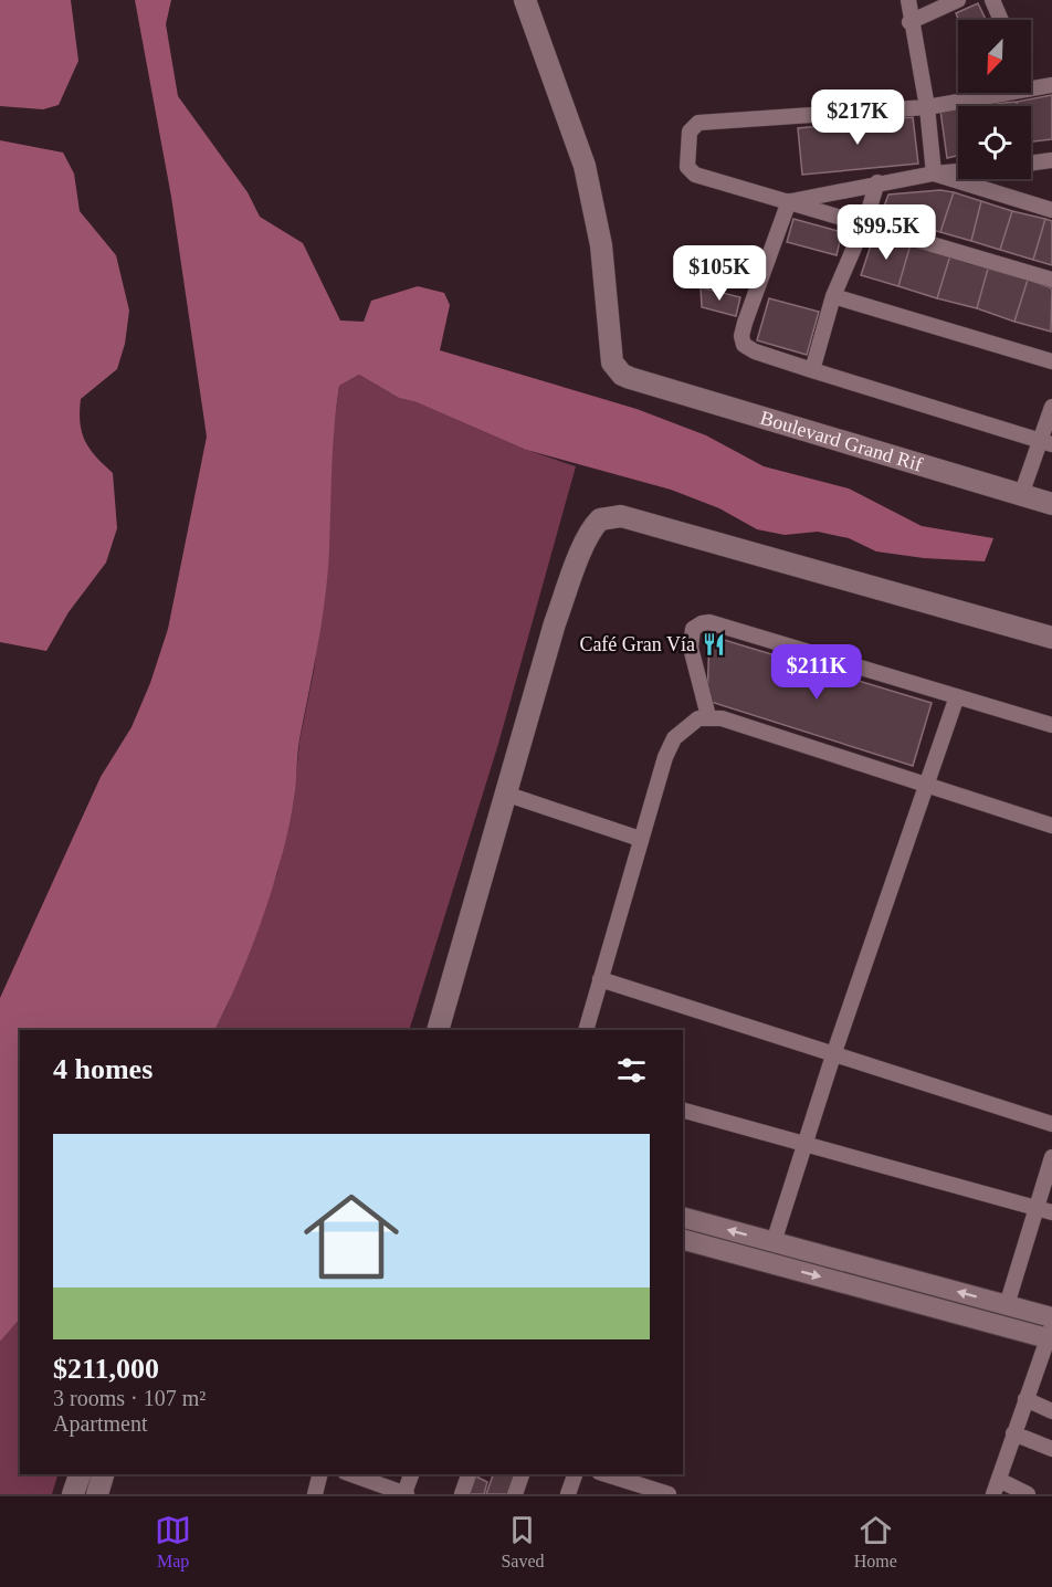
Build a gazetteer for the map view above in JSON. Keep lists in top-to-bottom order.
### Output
{
  "streets": {
    "main road": ["Boulevard Grand Rif"]
  },
  "places": {
    "restaurant": ["Café Gran Vía"]
  },
  "north": "bottom left",
  "page": {
    "price": [
      "$217K",
      "$99.5K",
      "$105K",
      "$211K"
    ],
    "heading": "4 homes",
    "list": [
      {
        "name": "$211,000",
        "note": "3 rooms · 107 m² · Apartment"
      }
    ],
    "tabs": ["Map", "Saved", "Home"]
  }
}
